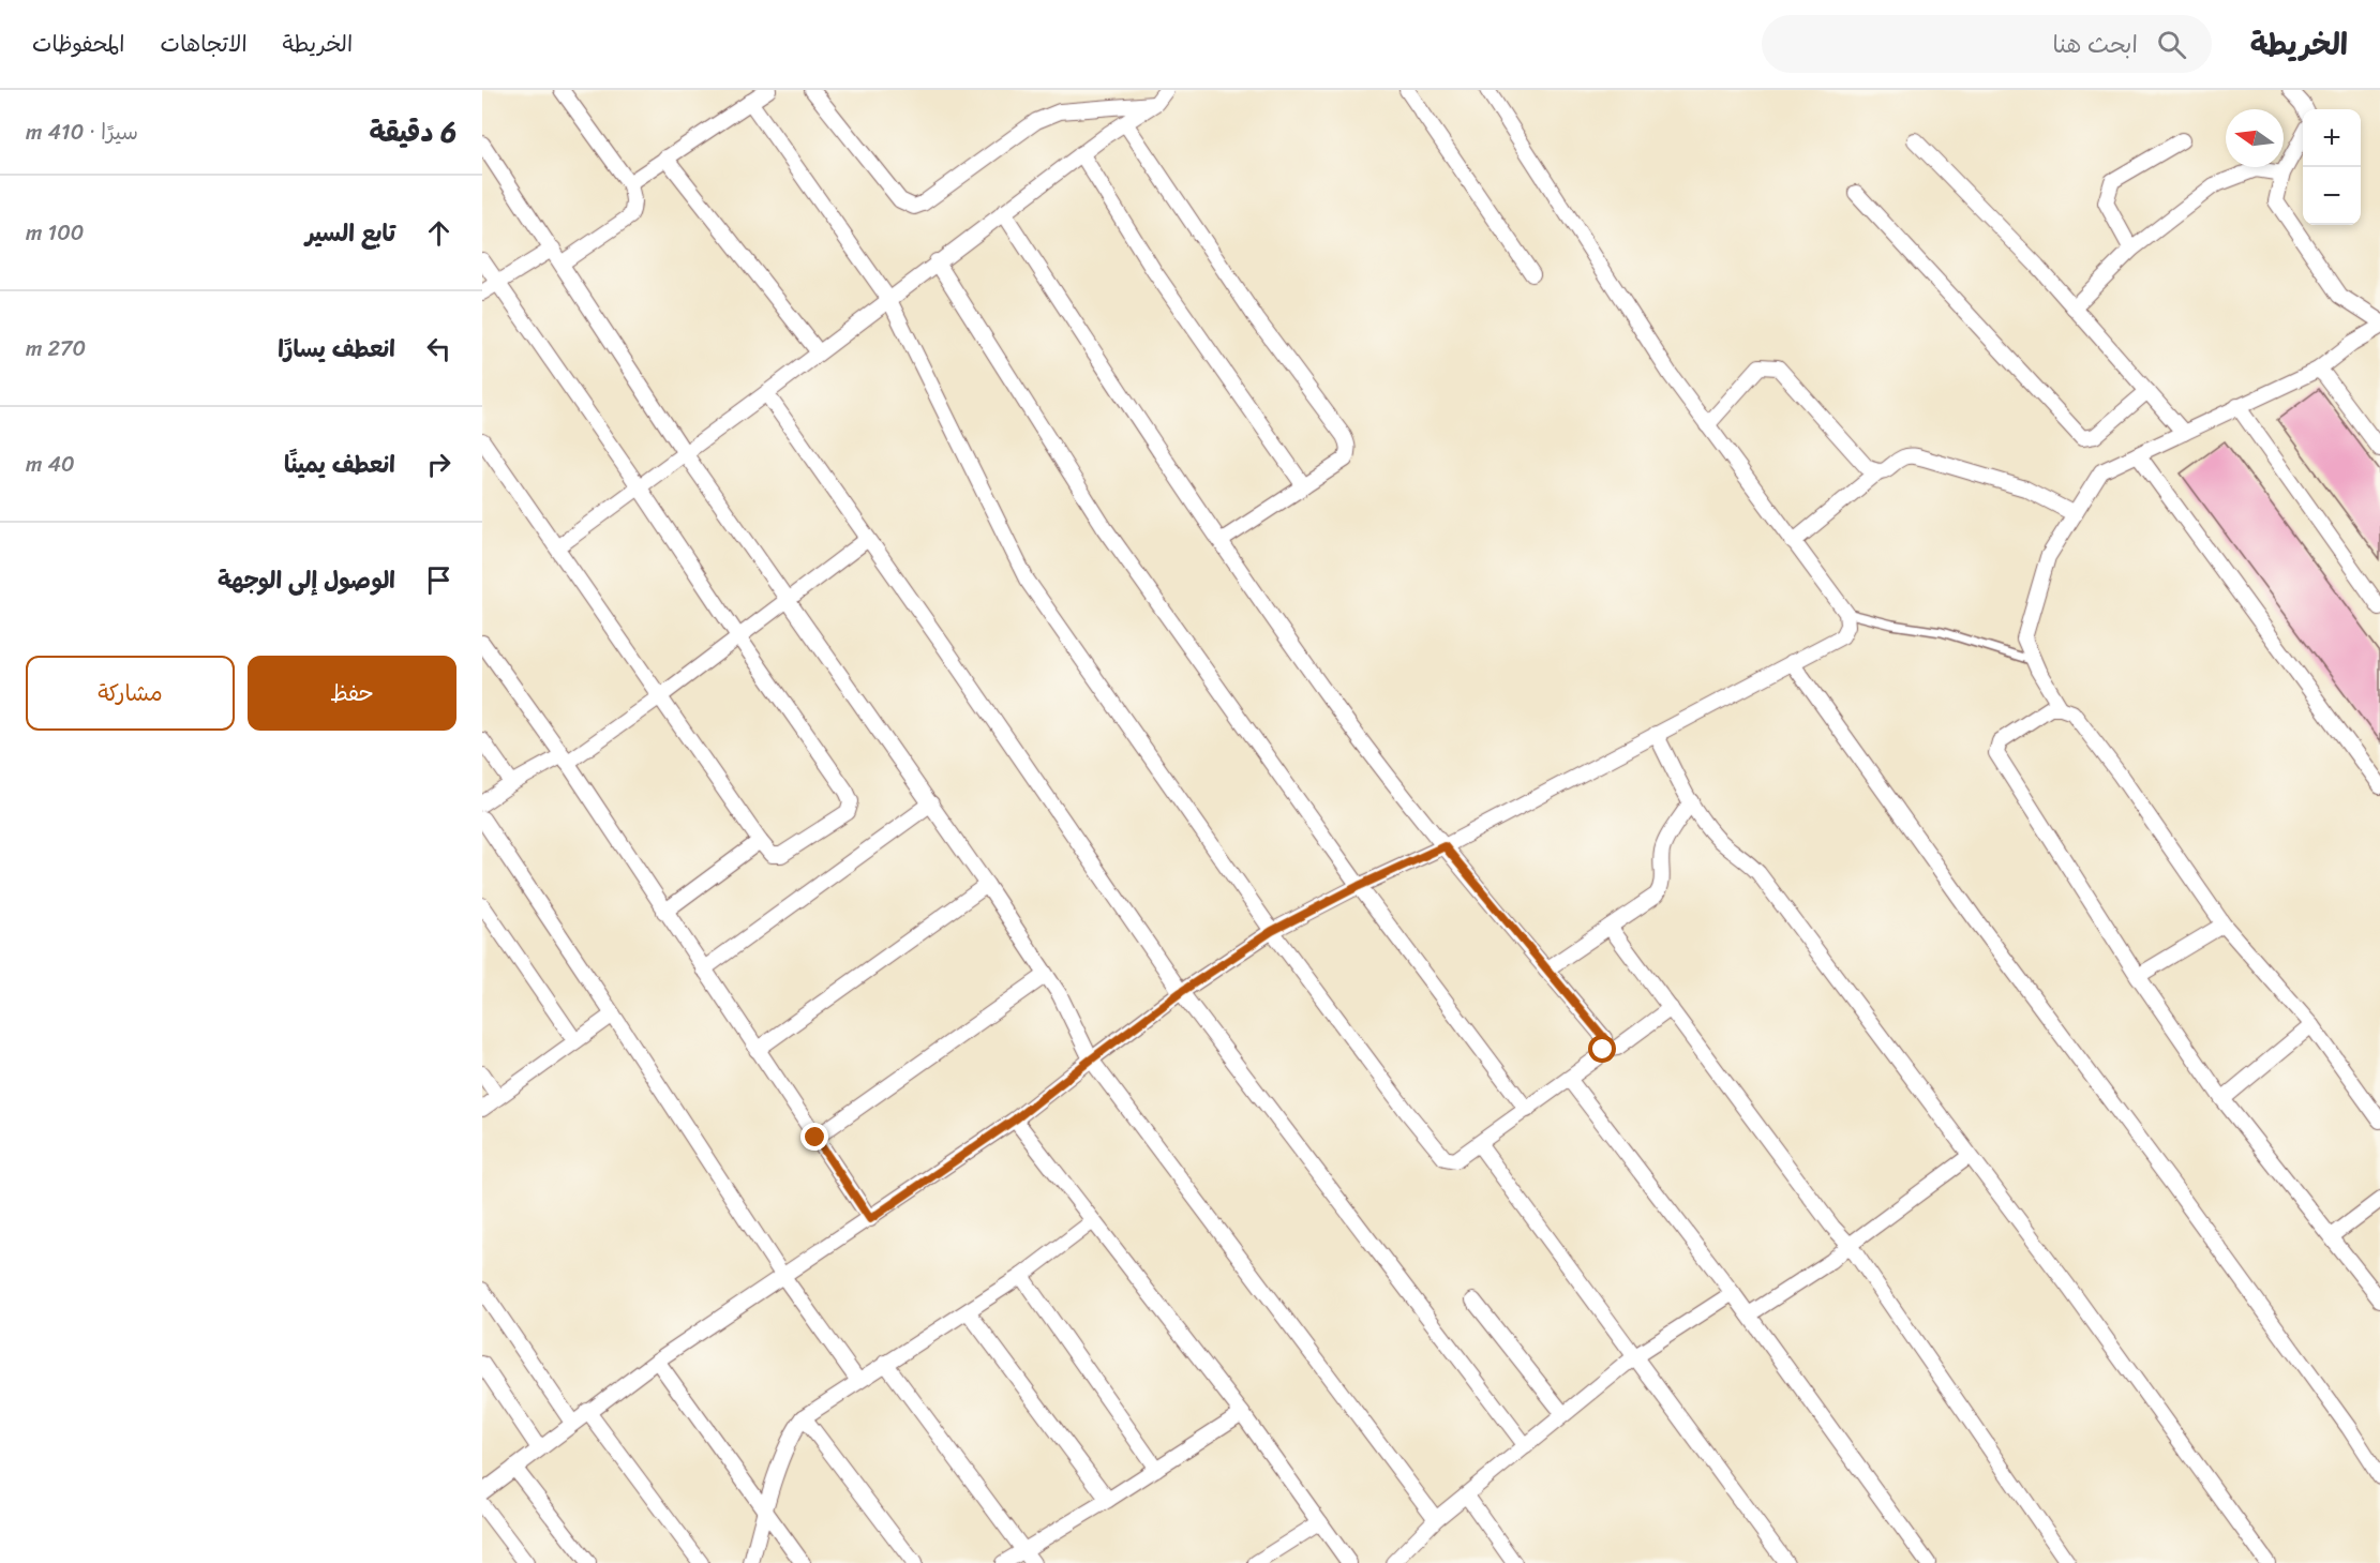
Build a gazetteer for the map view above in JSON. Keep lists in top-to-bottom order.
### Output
{
  "north": "left",
  "page": {
    "header": "الخريطة",
    "search": "ابحث هنا",
    "nav": ["الخريطة", "الاتجاهات", "المحفوظات"],
    "heading": ["6 دقيقة", "سيرًا · 410 m"],
    "map_buttons": ["+", "−"],
    "list": [
      ["تابع السير", "100 m"],
      ["انعطف يسارًا", "270 m"],
      ["انعطف يمينًا", "40 m"],
      "الوصول إلى الوجهة"
    ],
    "buttons": ["حفظ", "مشاركة"]
  }
}
